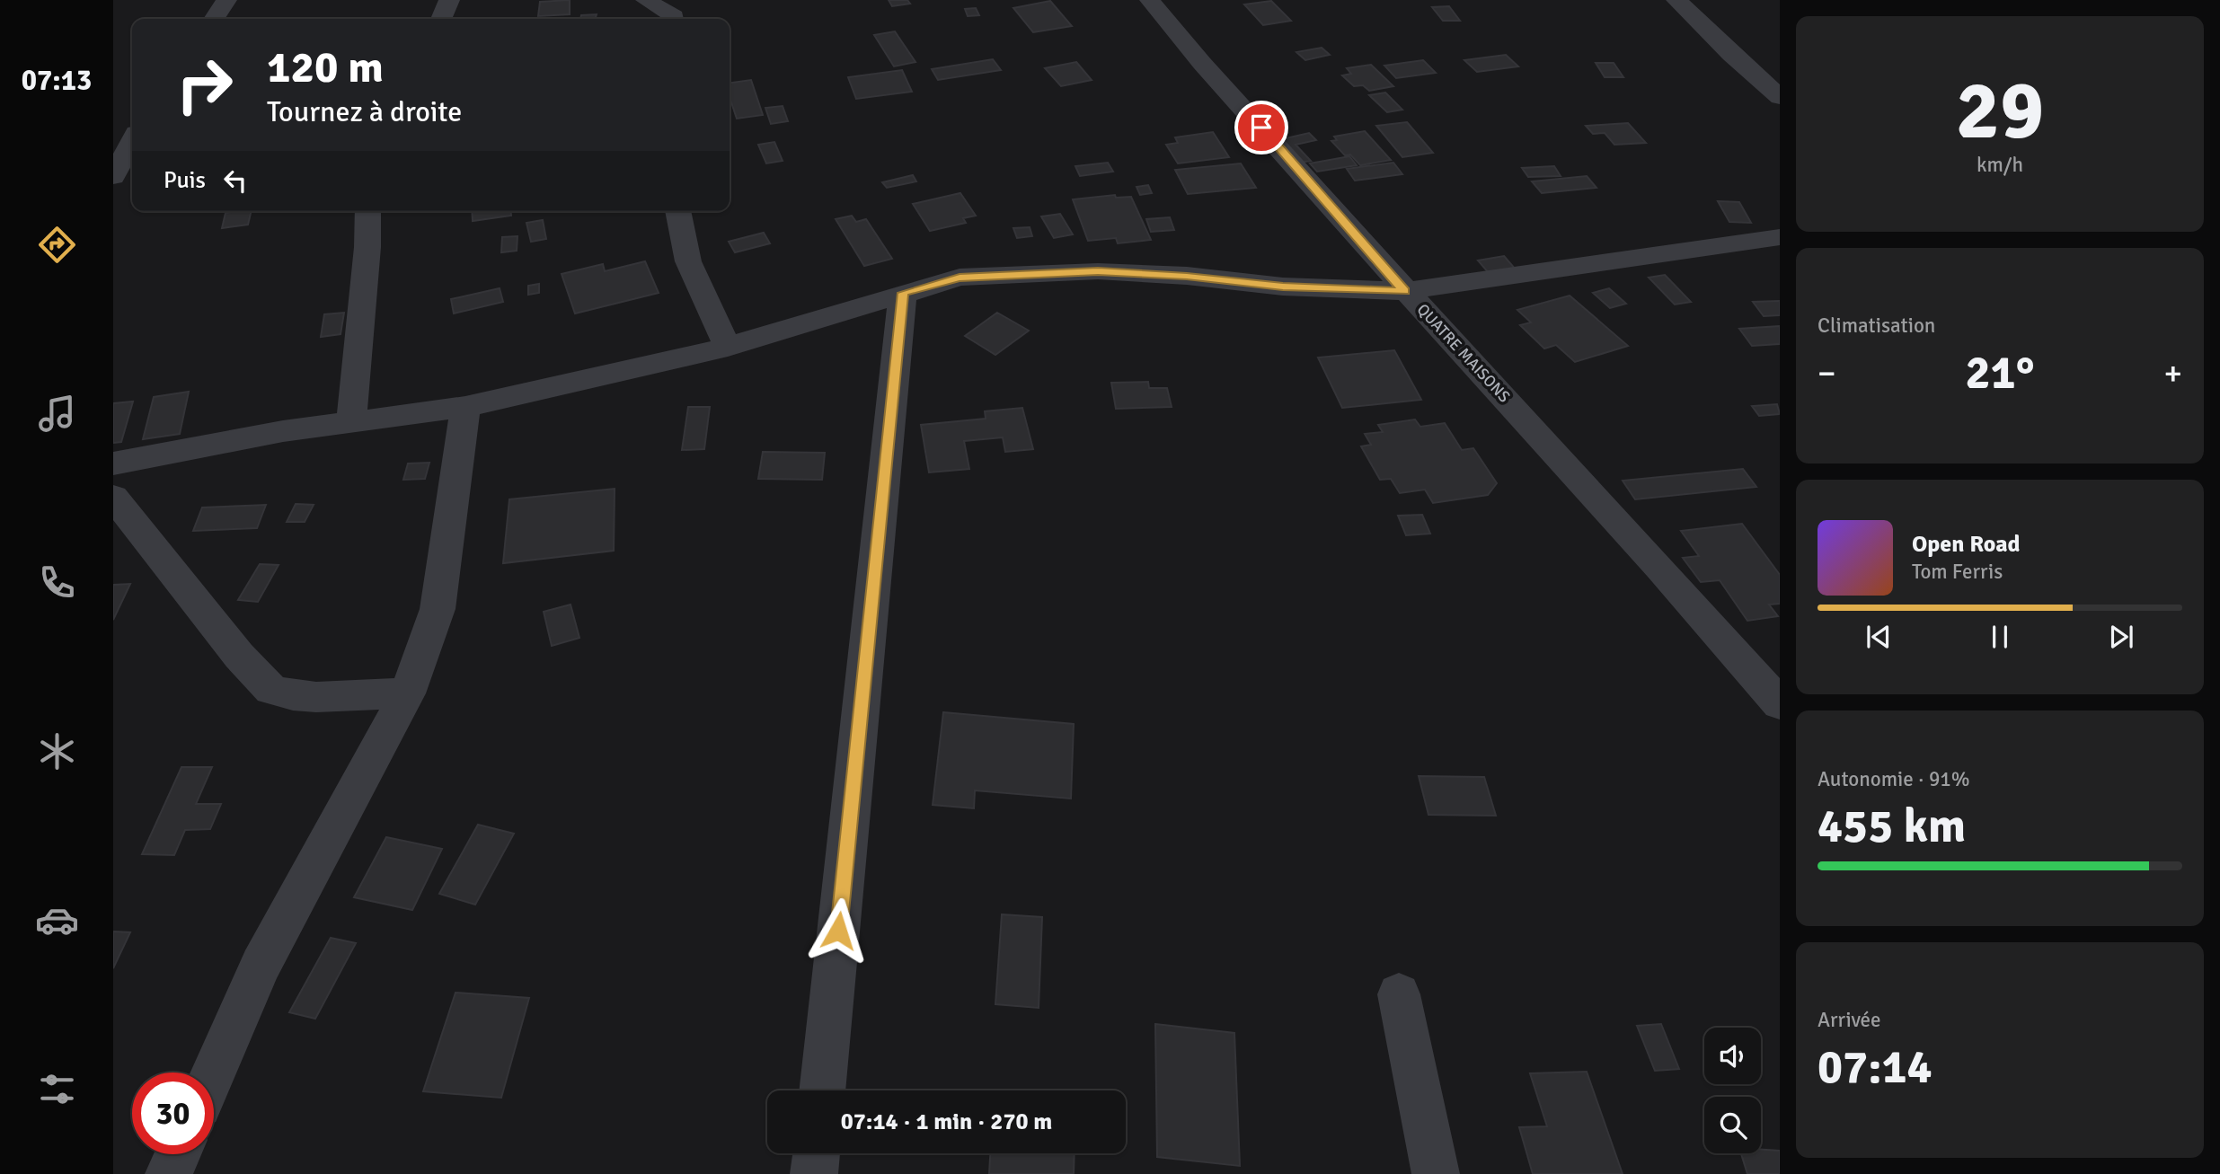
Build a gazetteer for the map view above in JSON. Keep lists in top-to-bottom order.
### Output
{
  "streets": {
    "street": ["QUATRE MAISONS"]
  },
  "page": {
    "tabs": "07:13",
    "tile": [
      ["29", "km/h"],
      "Climatisation",
      ["Autonomie · 91%", "455 km"],
      ["Arrivée", "07:14"]
    ],
    "turn": ["120 m", "Tournez à droite"],
    "then": "Puis",
    "heat": ["−", "21°", "+"],
    "song": ["Open Road", "Tom Ferris"],
    "limit": "30",
    "trip": "07:14 · 1 min · 270 m"
  }
}
